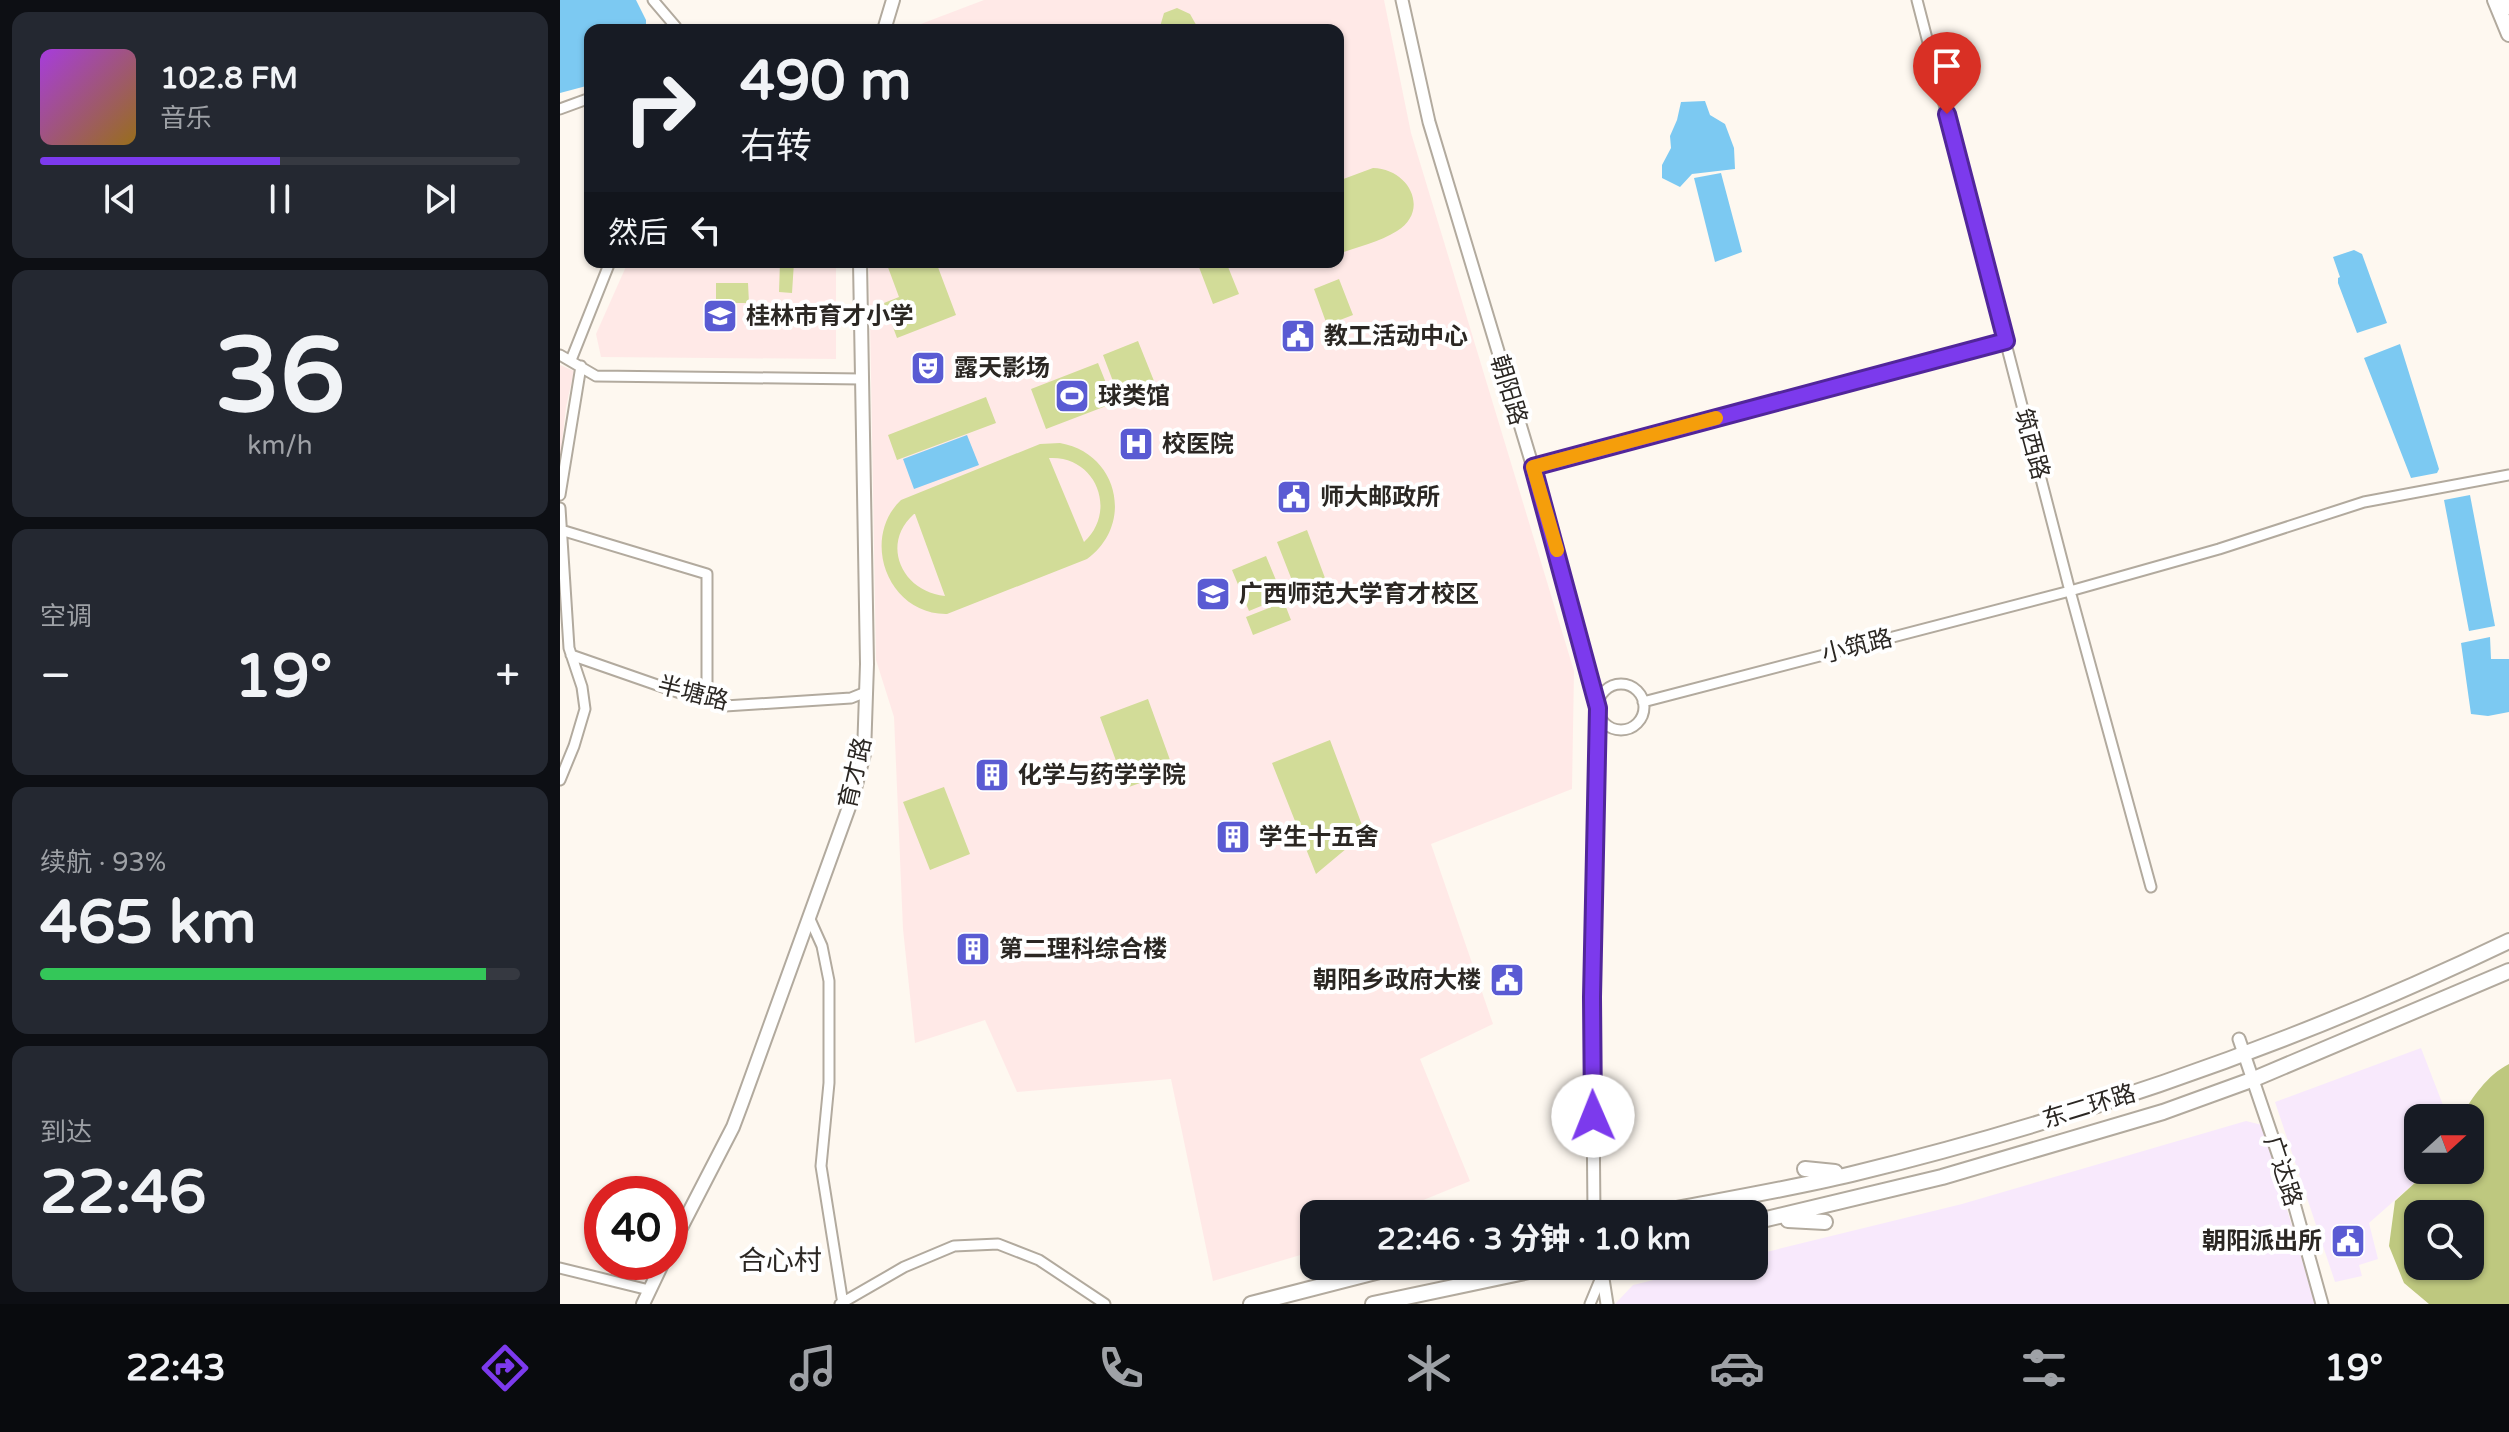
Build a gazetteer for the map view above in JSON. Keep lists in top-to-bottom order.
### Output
{
  "streets": {
    "main road": ["育才路", "东二环路"],
    "street": [
      "朝阳路",
      "筑西路",
      "小筑路",
      "半塘路",
      "广达路"
    ]
  },
  "crossings": [
    ["朝阳路", "小筑路"],
    ["筑西路", "小筑路"],
    ["半塘路", "育才路"],
    ["东二环路", "广达路"]
  ],
  "districts": ["合心村"],
  "places": {
    "school or university": ["桂林市育才小学", "广西师范大学育才校区"],
    "public building": [
      "教工活动中心",
      "师大邮政所",
      "朝阳乡政府大楼",
      "朝阳派出所"
    ],
    "theatre": ["露天影场"],
    "sports": ["球类馆"],
    "hospital": ["校医院"],
    "building": ["化学与药学学院", "学生十五舍", "第二理科综合楼"]
  },
  "north": "right",
  "page": {
    "turn": ["490 m", "右转"],
    "song": ["102.8 FM", "音乐"],
    "then": "然后",
    "tile": [
      ["36", "km/h"],
      "空调",
      ["续航 · 93%", "465 km"],
      ["到达", "22:46"]
    ],
    "heat": ["−", "19°", "+"],
    "limit": "40",
    "trip": "22:46 · 3 分钟 · 1.0 km",
    "tabs": ["22:43", "19°"]
  }
}
